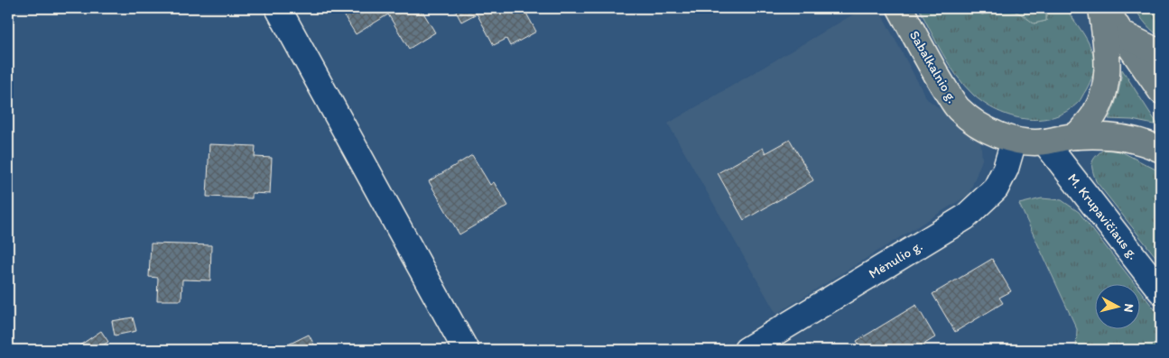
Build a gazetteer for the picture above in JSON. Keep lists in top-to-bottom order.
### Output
{
  "streets": {
    "main road": ["Sabalkalnio g."],
    "street": ["M. Krupavičiaus g.", "Mėnulio g."]
  },
  "crossings": [
    ["Sabalkalnio g.", "M. Krupavičiaus g."],
    ["Sabalkalnio g.", "Mėnulio g."]
  ],
  "north": "right"
}
